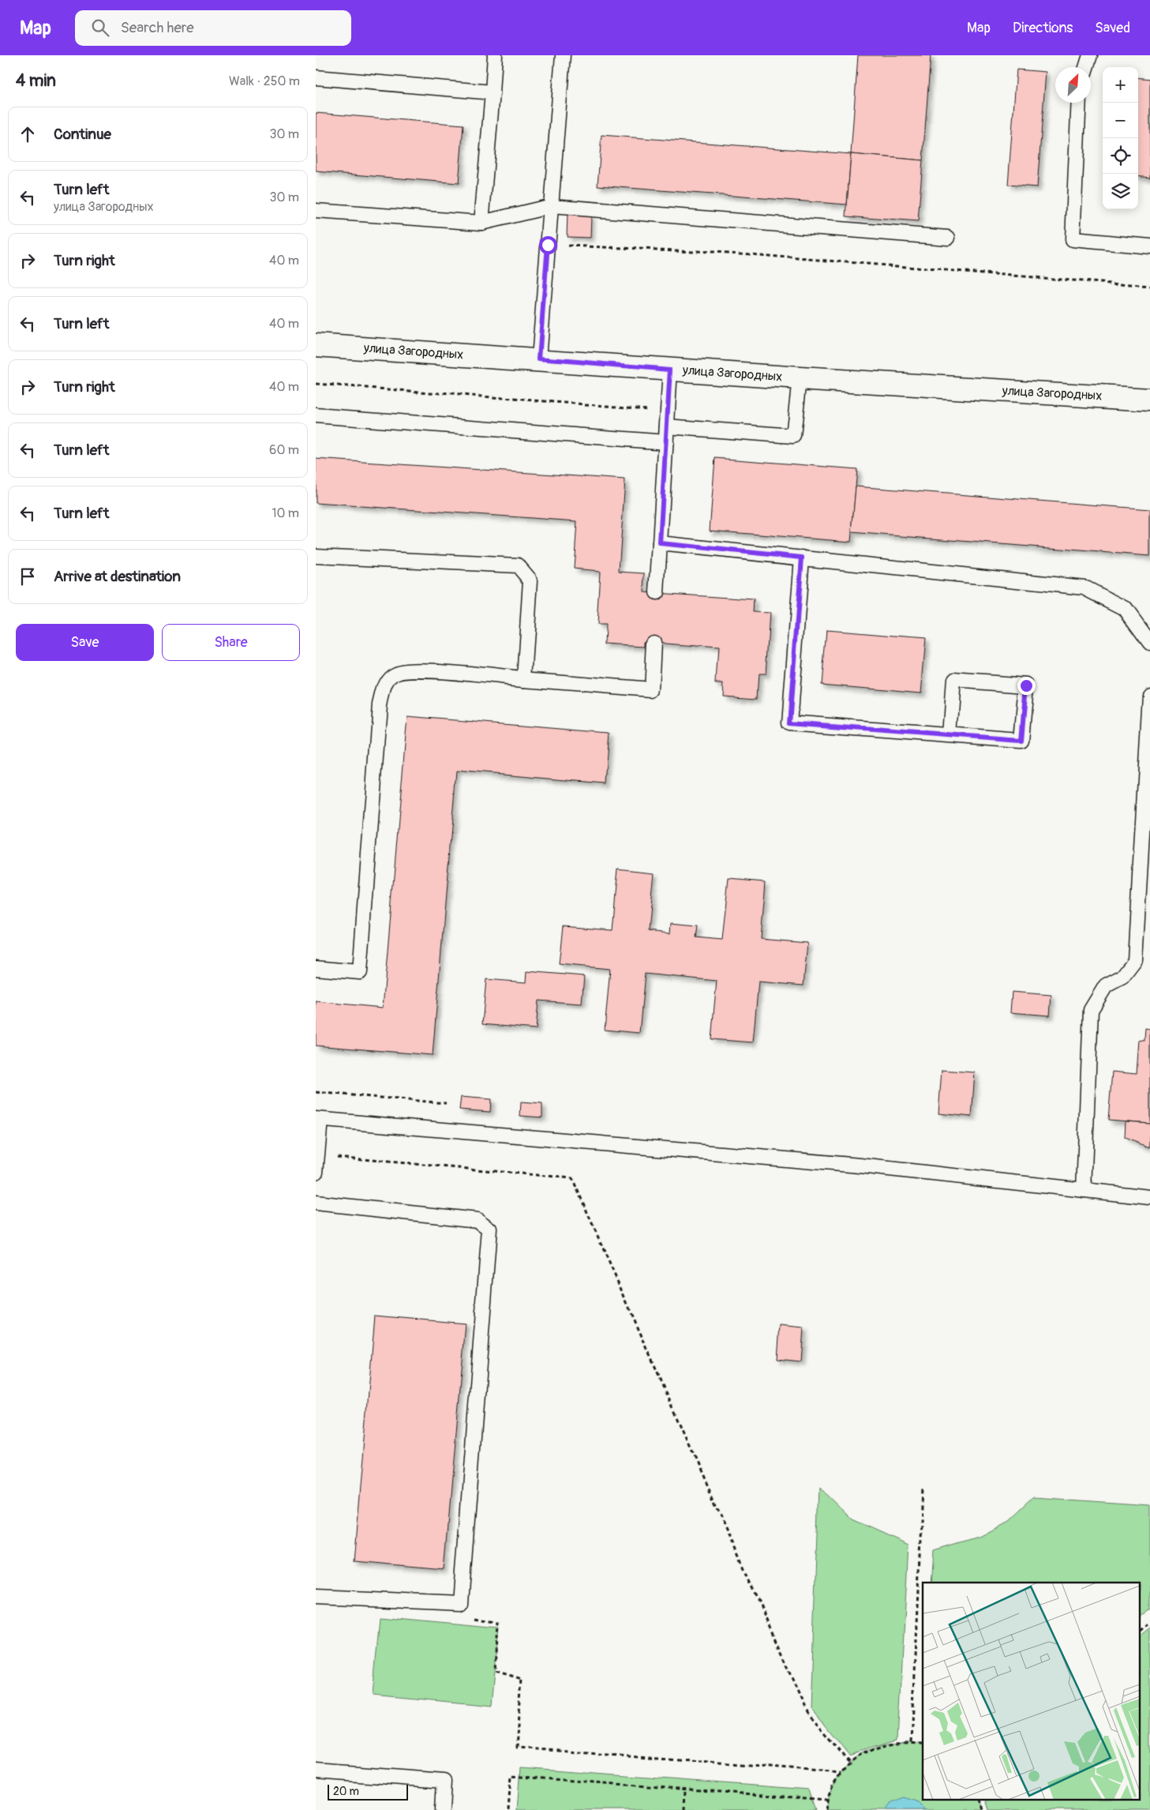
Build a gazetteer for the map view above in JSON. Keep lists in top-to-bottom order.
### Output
{
  "streets": {
    "main road": ["улица Загородных"]
  },
  "scale_bar": "20 m",
  "north": "top right",
  "page": {
    "header": "Map",
    "search": "Search here",
    "nav": ["Map", "Directions", "Saved"],
    "heading": ["4 min", "Walk · 250 m"],
    "map_buttons": ["+", "−"],
    "list": [
      ["Continue", "30 m"],
      ["Turn left", "улица Загородных", "30 m"],
      ["Turn right", "40 m"],
      ["Turn left", "40 m"],
      ["Turn right", "40 m"],
      ["Turn left", "60 m"],
      ["Turn left", "10 m"],
      "Arrive at destination"
    ],
    "buttons": ["Save", "Share"],
    "scale": "20 m"
  }
}
